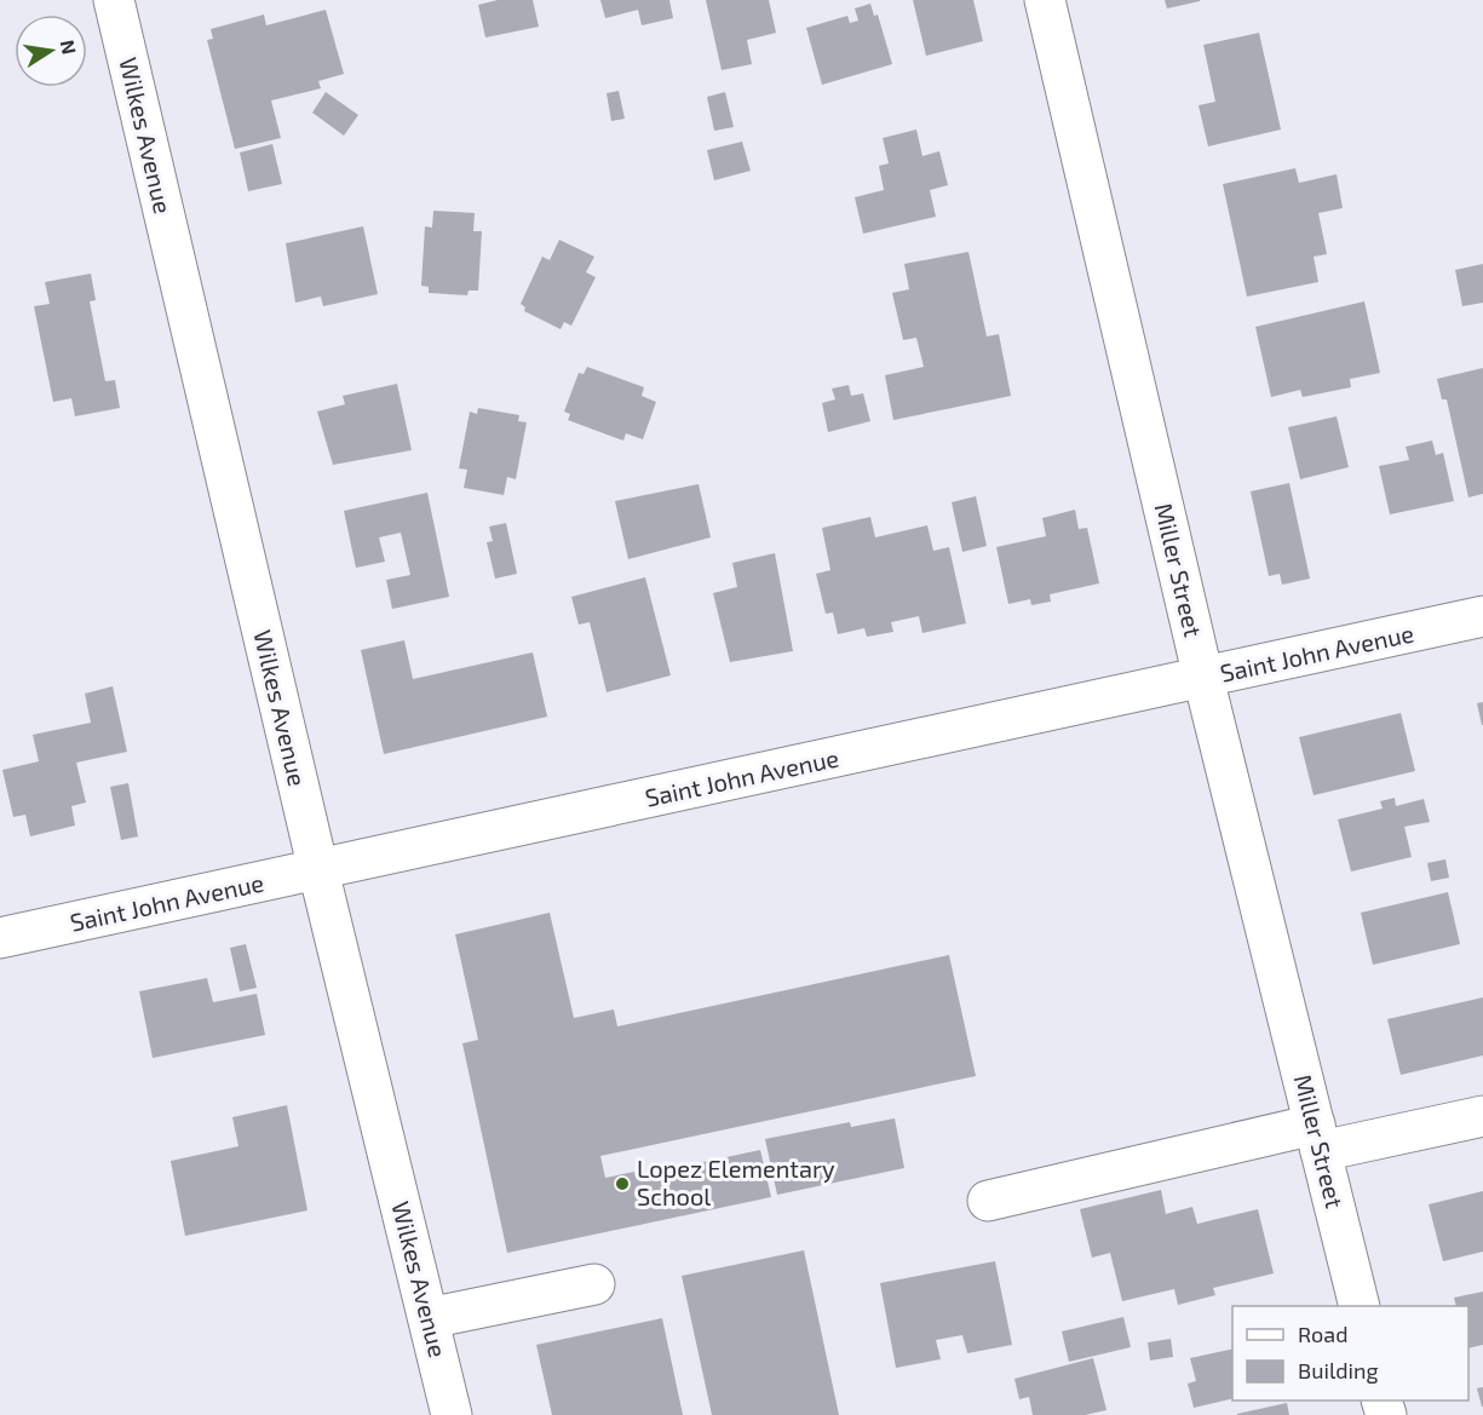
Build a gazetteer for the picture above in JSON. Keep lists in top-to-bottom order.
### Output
{
  "streets": {
    "street": ["Wilkes Avenue", "Miller Street", "Saint John Avenue"]
  },
  "crossings": [
    ["Wilkes Avenue", "Saint John Avenue"],
    ["Miller Street", "Saint John Avenue"]
  ],
  "places": ["Lopez Elementary School"],
  "legend": ["Road", "Building"],
  "north": "right"
}
